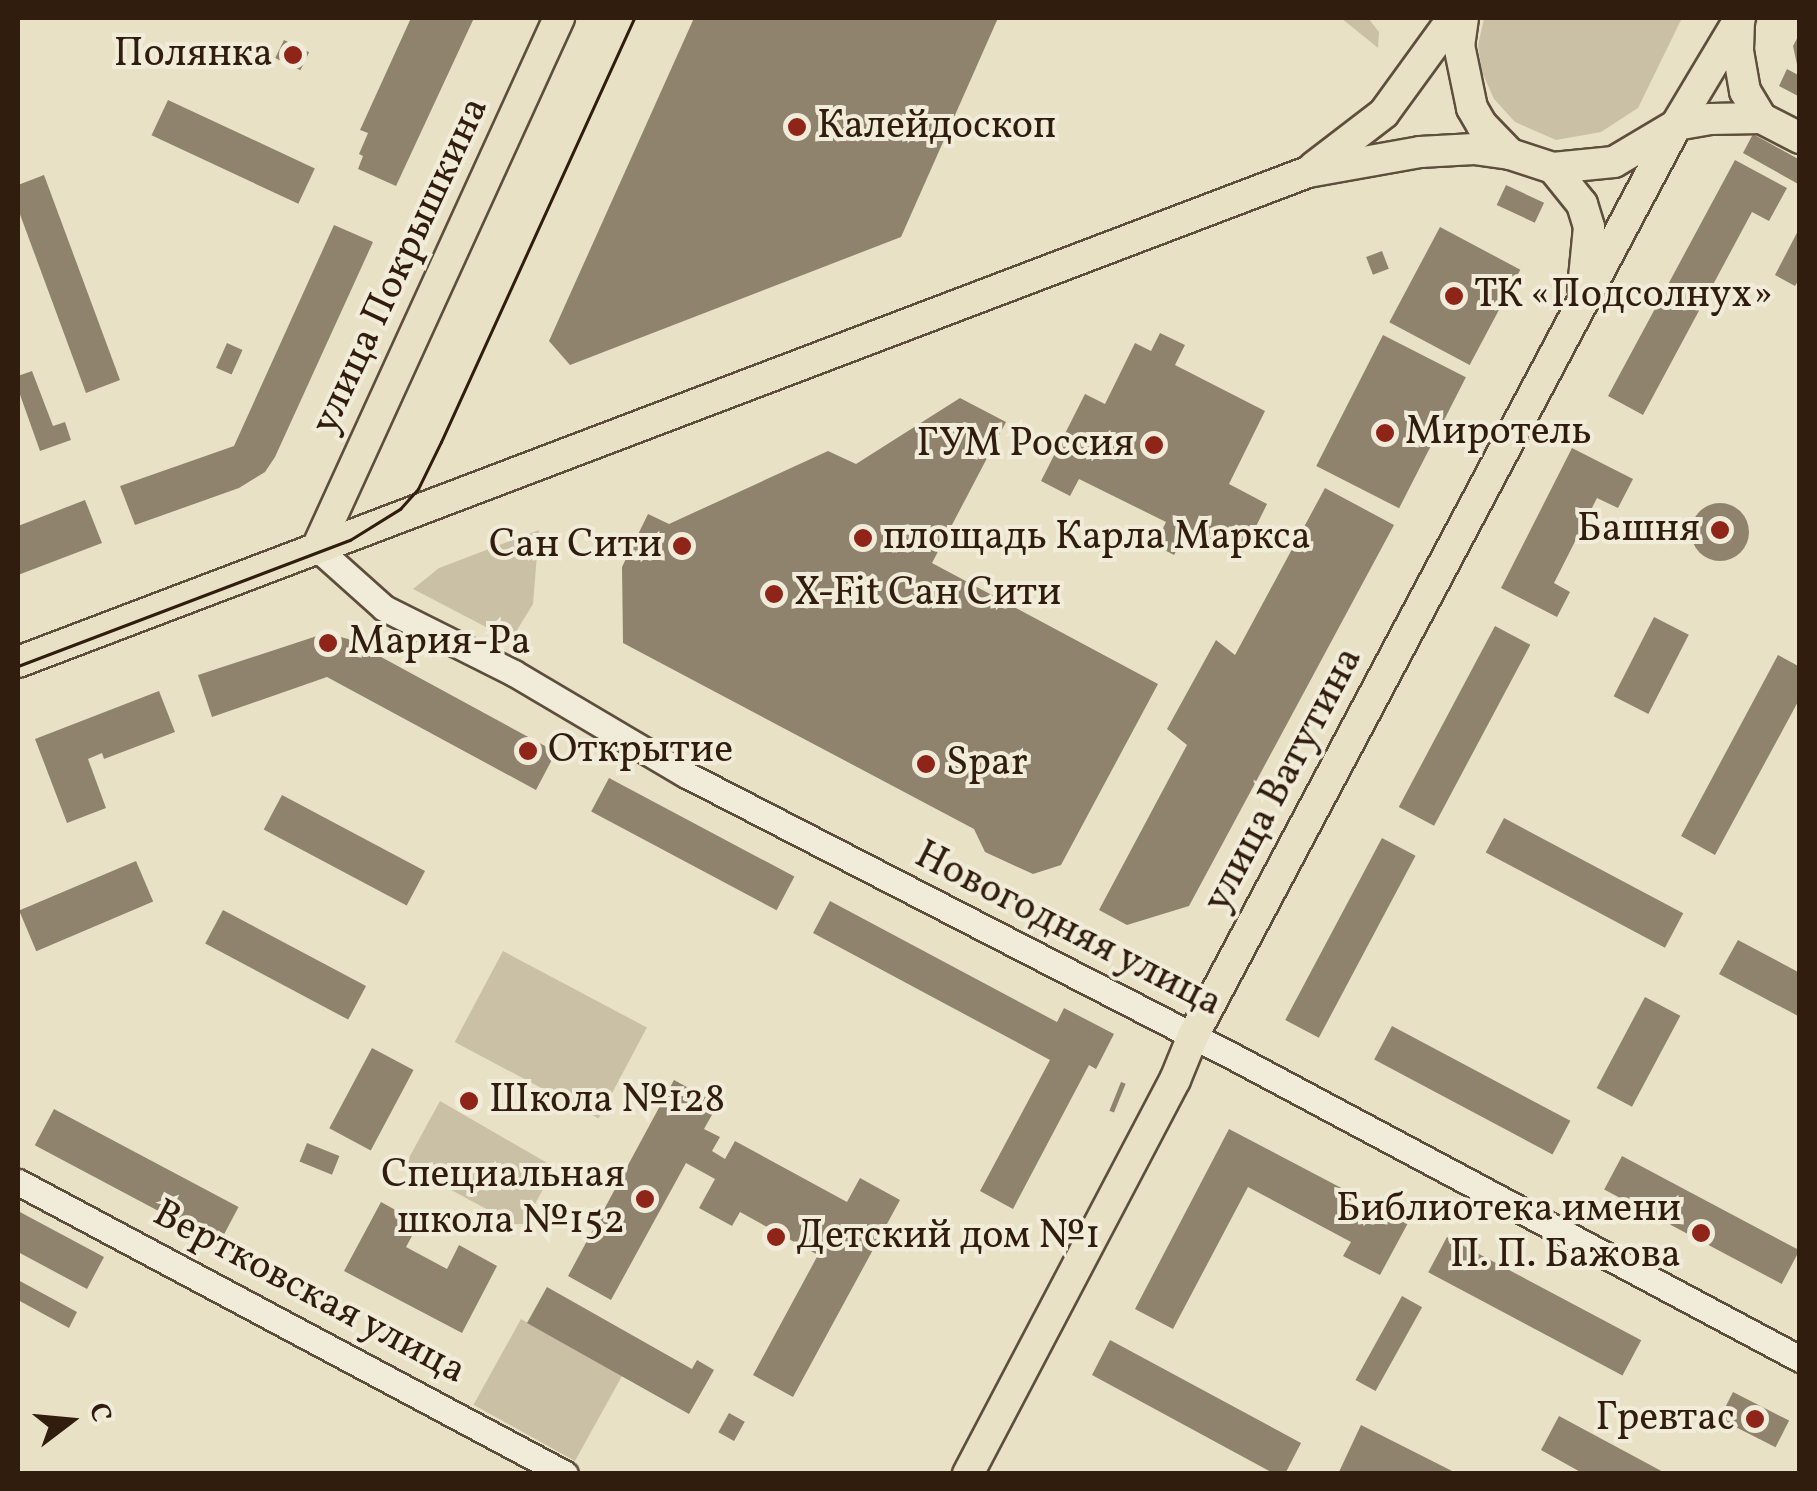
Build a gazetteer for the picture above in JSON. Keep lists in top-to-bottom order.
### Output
{
  "streets": {
    "main road": ["улица Покрышкина", "улица Ватутина"],
    "street": ["Новогодняя улица", "Вертковская улица"]
  },
  "crossings": [
    ["улица Покрышкина", "Новогодняя улица"],
    ["улица Ватутина", "Новогодняя улица"]
  ],
  "places": [
    "Полянка",
    "Калейдоскоп",
    "ТК «Подсолнух»",
    "Миротель",
    "ГУМ Россия",
    "Башня",
    "площадь Карла Маркса",
    "Сан Сити",
    "X-Fit Сан Сити",
    "Мария-Ра",
    "Открытие",
    "Spar",
    "Школа №128",
    "Специальная школа №152",
    "Библиотека имени П. П. Бажова",
    "Детский дом №1",
    "Гревтас"
  ],
  "north": "right"
}
